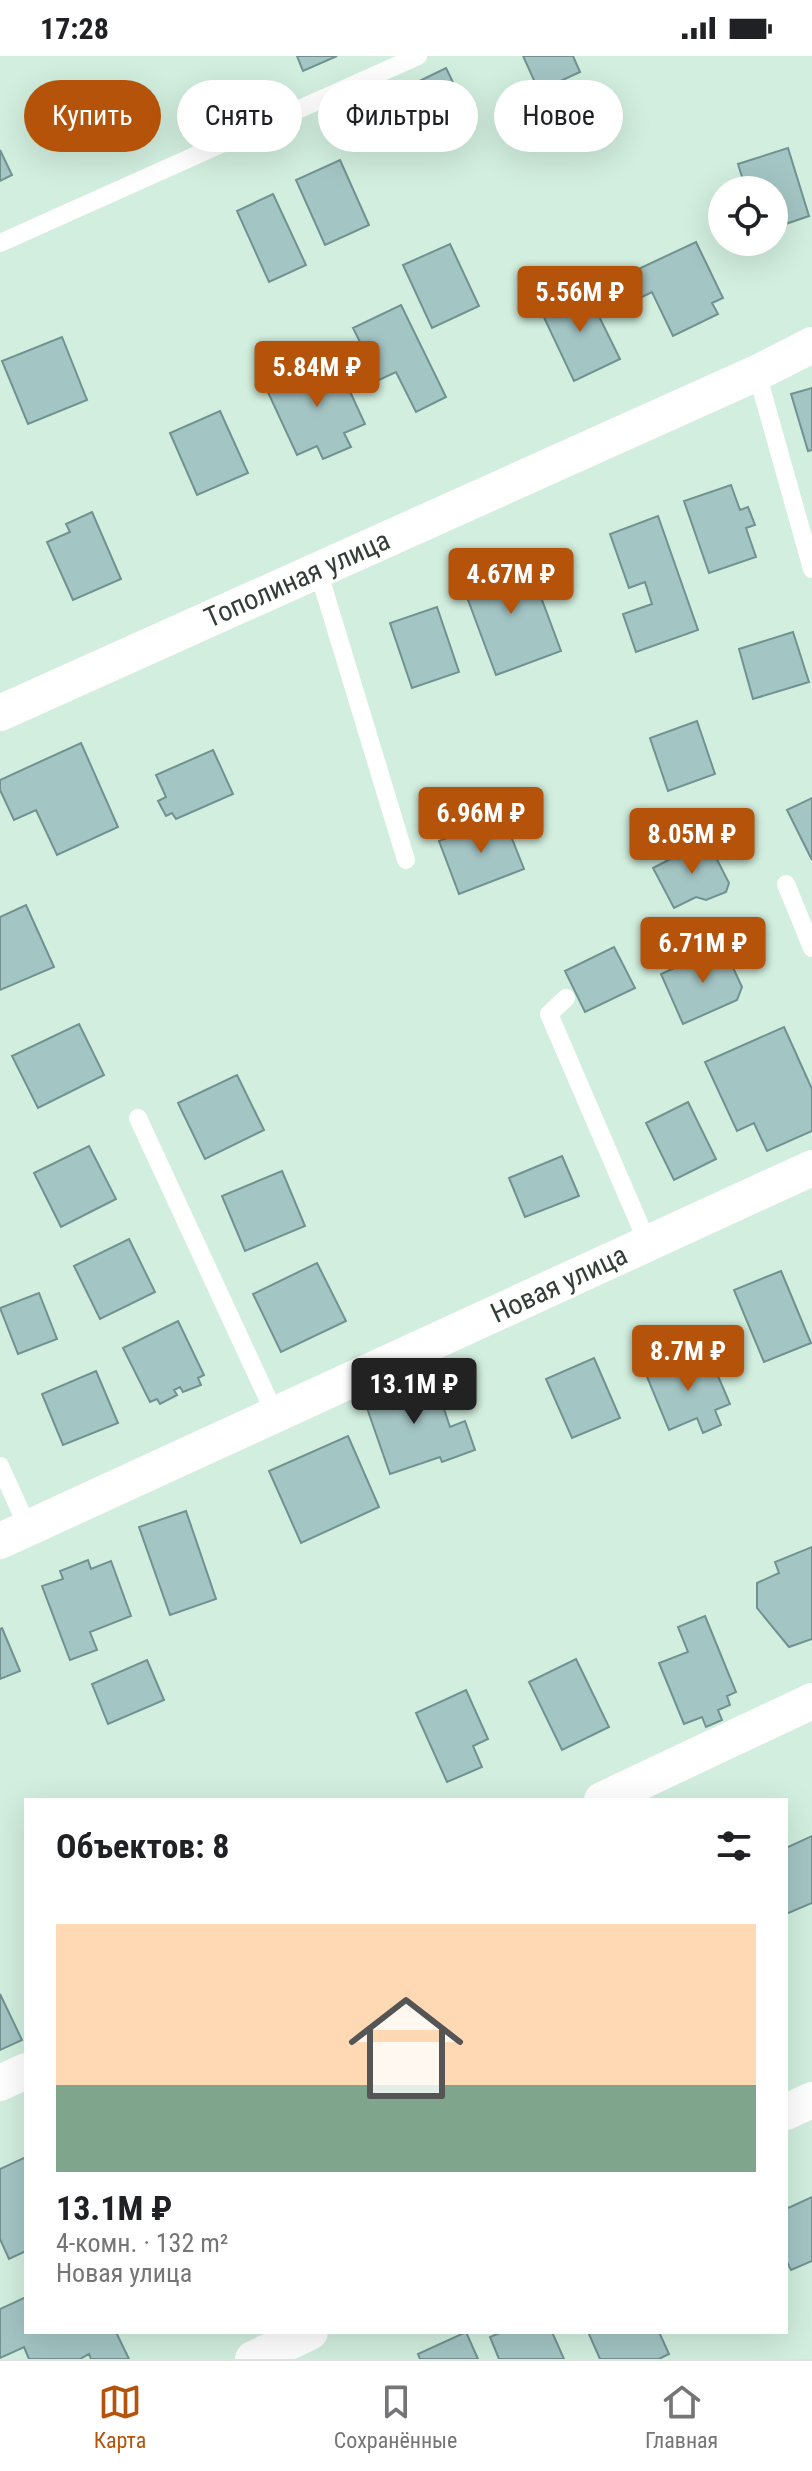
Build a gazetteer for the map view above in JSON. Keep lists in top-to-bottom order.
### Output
{
  "streets": {
    "street": ["Тополиная улица", "Новая улица"]
  },
  "page": {
    "status": "17:28",
    "chip": [
      "Купить",
      "Снять",
      "Фильтры",
      "Новое"
    ],
    "price": [
      "5.56M ₽",
      "5.84M ₽",
      "4.67M ₽",
      "6.96M ₽",
      "8.05M ₽",
      "6.71M ₽",
      "8.7M ₽",
      "13.1M ₽"
    ],
    "heading": "Объектов: 8",
    "list": [
      {
        "name": "13.1M ₽",
        "note": "4-комн. · 132 m² · Новая улица"
      }
    ],
    "tabs": ["Карта", "Сохранённые", "Главная"]
  }
}
